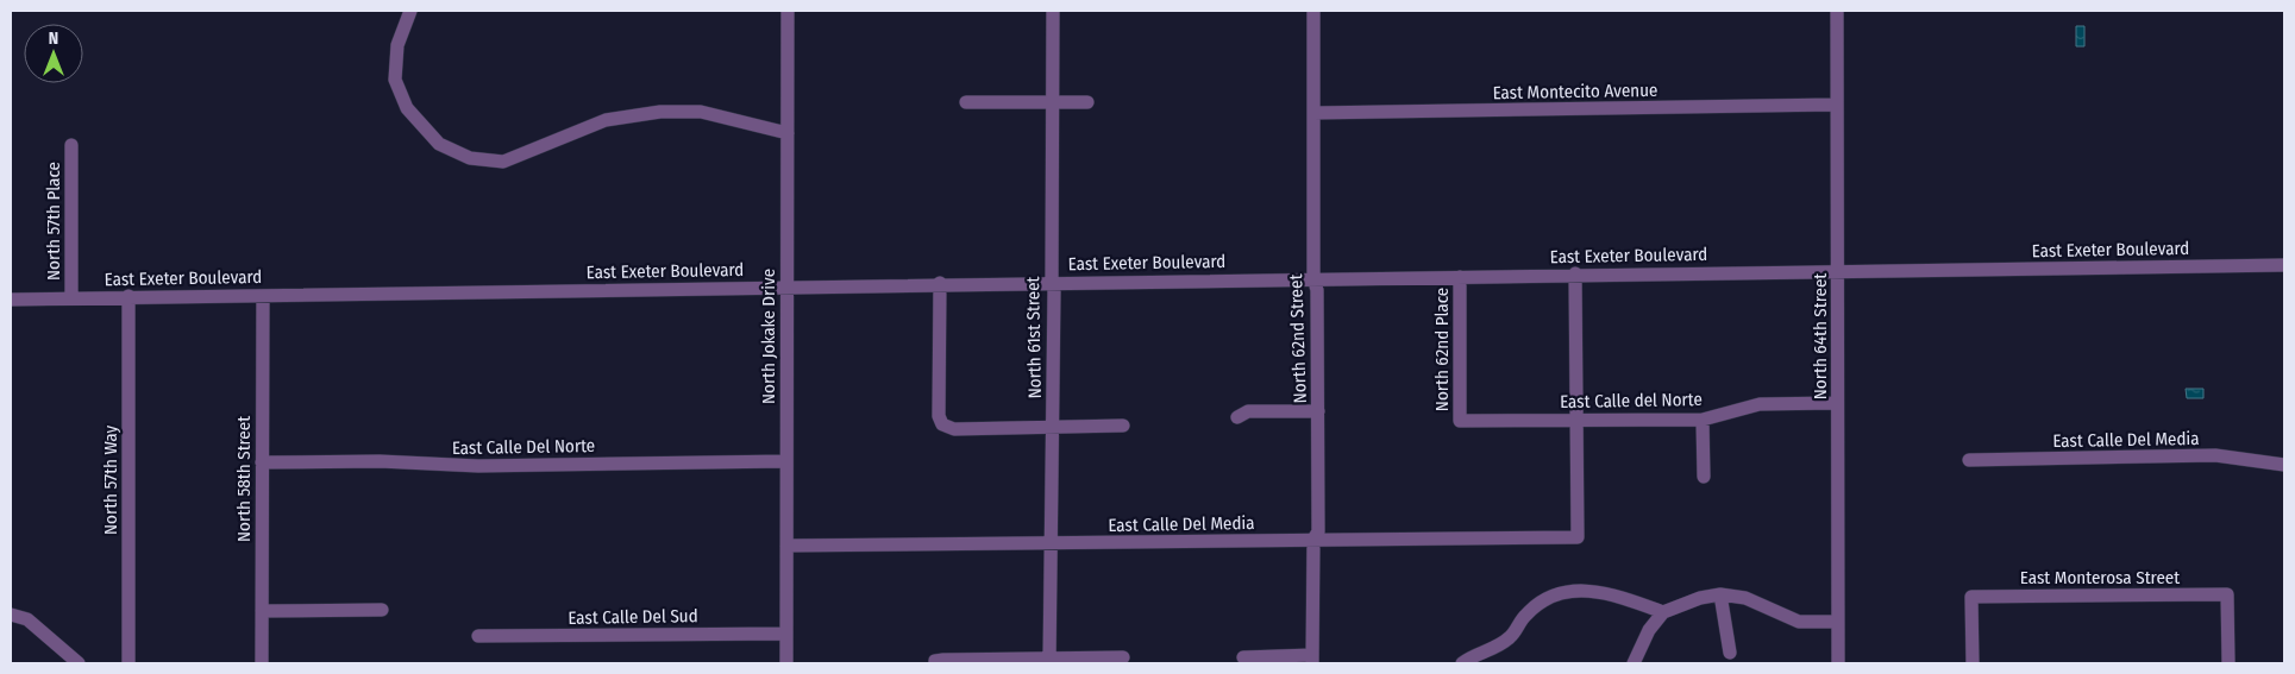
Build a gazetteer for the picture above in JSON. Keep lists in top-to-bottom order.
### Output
{
  "streets": {
    "street": [
      "East Montecito Avenue",
      "North 57th Place",
      "East Exeter Boulevard",
      "North Jokake Drive",
      "North 64th Street",
      "North 61st Street",
      "North 62nd Street",
      "North 62nd Place",
      "East Calle del Norte",
      "East Calle Del Media",
      "East Calle Del Norte",
      "North 58th Street",
      "North 57th Way",
      "East Monterosa Street",
      "East Calle Del Sud"
    ]
  },
  "crossings": [
    ["East Montecito Avenue", "North 64th Street"],
    ["East Montecito Avenue", "North 62nd Street"],
    ["North 57th Place", "East Exeter Boulevard"],
    ["East Exeter Boulevard", "North Jokake Drive"],
    ["East Exeter Boulevard", "North 64th Street"],
    ["East Exeter Boulevard", "North 61st Street"],
    ["East Exeter Boulevard", "North 62nd Street"],
    ["East Exeter Boulevard", "North 62nd Place"],
    ["East Exeter Boulevard", "North 58th Street"],
    ["East Exeter Boulevard", "North 57th Way"],
    ["North Jokake Drive", "East Calle Del Media"],
    ["North Jokake Drive", "East Calle Del Norte"],
    ["North Jokake Drive", "East Calle Del Sud"],
    ["North 64th Street", "East Calle del Norte"],
    ["North 61st Street", "East Calle Del Media"],
    ["North 62nd Street", "East Calle Del Media"],
    ["North 62nd Place", "East Calle del Norte"],
    ["East Calle del Norte", "East Calle Del Media"],
    ["East Calle Del Norte", "North 58th Street"]
  ],
  "north": "top"
}
